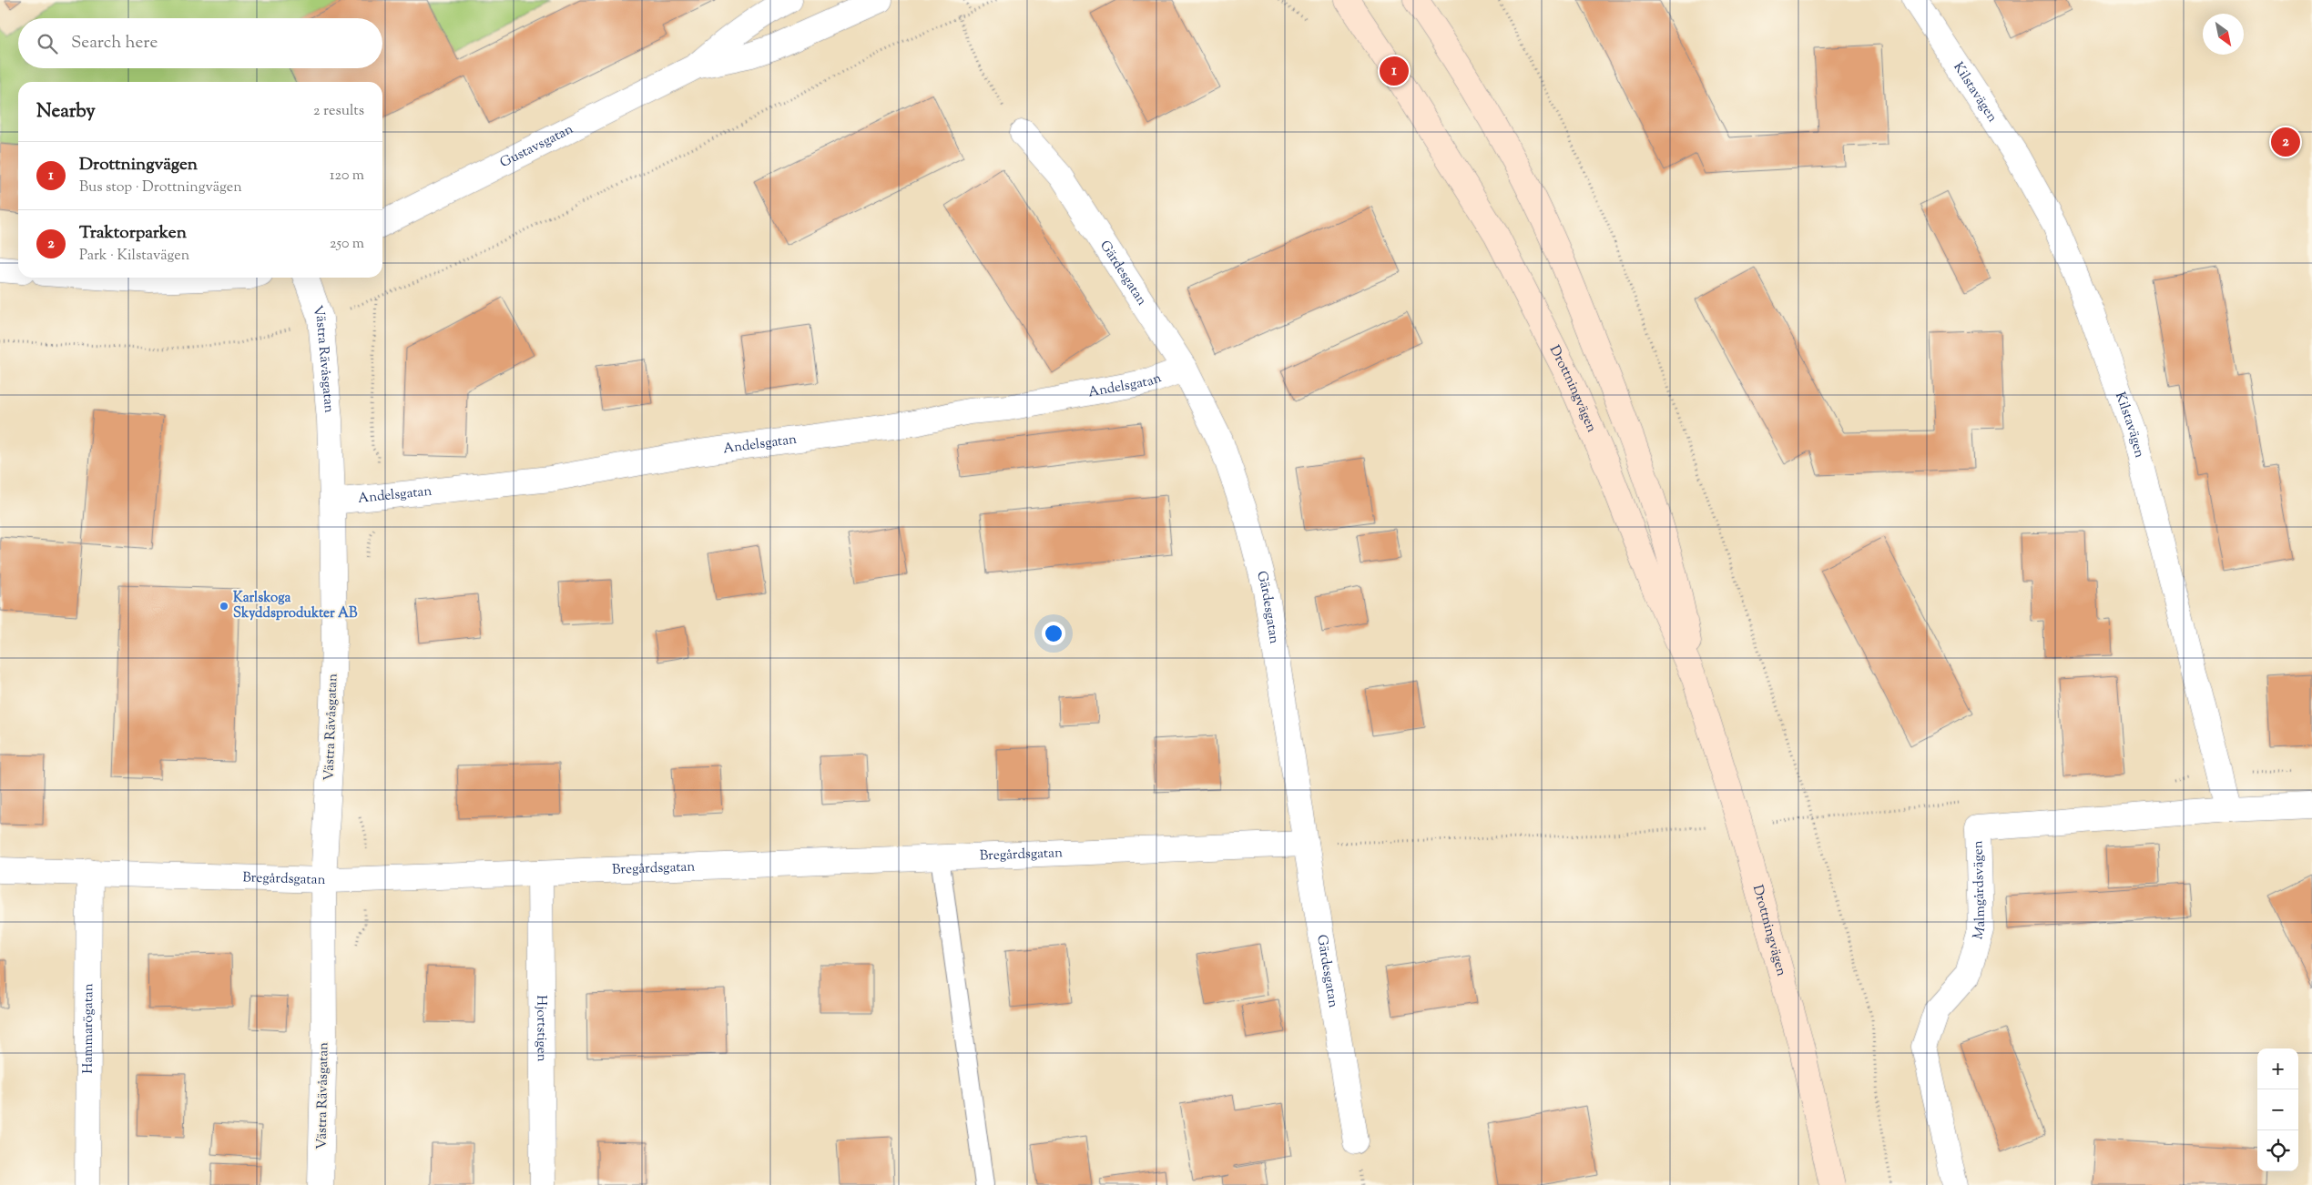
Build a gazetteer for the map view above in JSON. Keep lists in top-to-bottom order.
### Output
{
  "streets": {
    "main road": ["Drottningvägen"],
    "street": [
      "Kilstavägen",
      "Gustavsgatan",
      "Gärdesgatan",
      "Västra Rävåsgatan",
      "Andelsgatan",
      "Bregårdsgatan",
      "Malmgårdsvägen",
      "Hammarögatan",
      "Hjortstigen"
    ]
  },
  "crossings": [
    ["Kilstavägen", "Malmgårdsvägen"],
    ["Gärdesgatan", "Andelsgatan"],
    ["Gärdesgatan", "Bregårdsgatan"],
    ["Västra Rävåsgatan", "Andelsgatan"],
    ["Västra Rävåsgatan", "Bregårdsgatan"],
    ["Bregårdsgatan", "Hammarögatan"],
    ["Bregårdsgatan", "Hjortstigen"]
  ],
  "places": ["Karlskoga Skyddsprodukter AB"],
  "north": "bottom right",
  "page": {
    "search": "Search here",
    "pins": ["1", "2"],
    "heading": ["Nearby", "2 results"],
    "list": [
      {
        "mark": "1",
        "name": "Drottningvägen",
        "note": "Bus stop · Drottningvägen",
        "value": "120 m"
      },
      {
        "mark": "2",
        "name": "Traktorparken",
        "note": "Park · Kilstavägen",
        "value": "250 m"
      }
    ],
    "map_buttons": ["+", "−"]
  }
}
